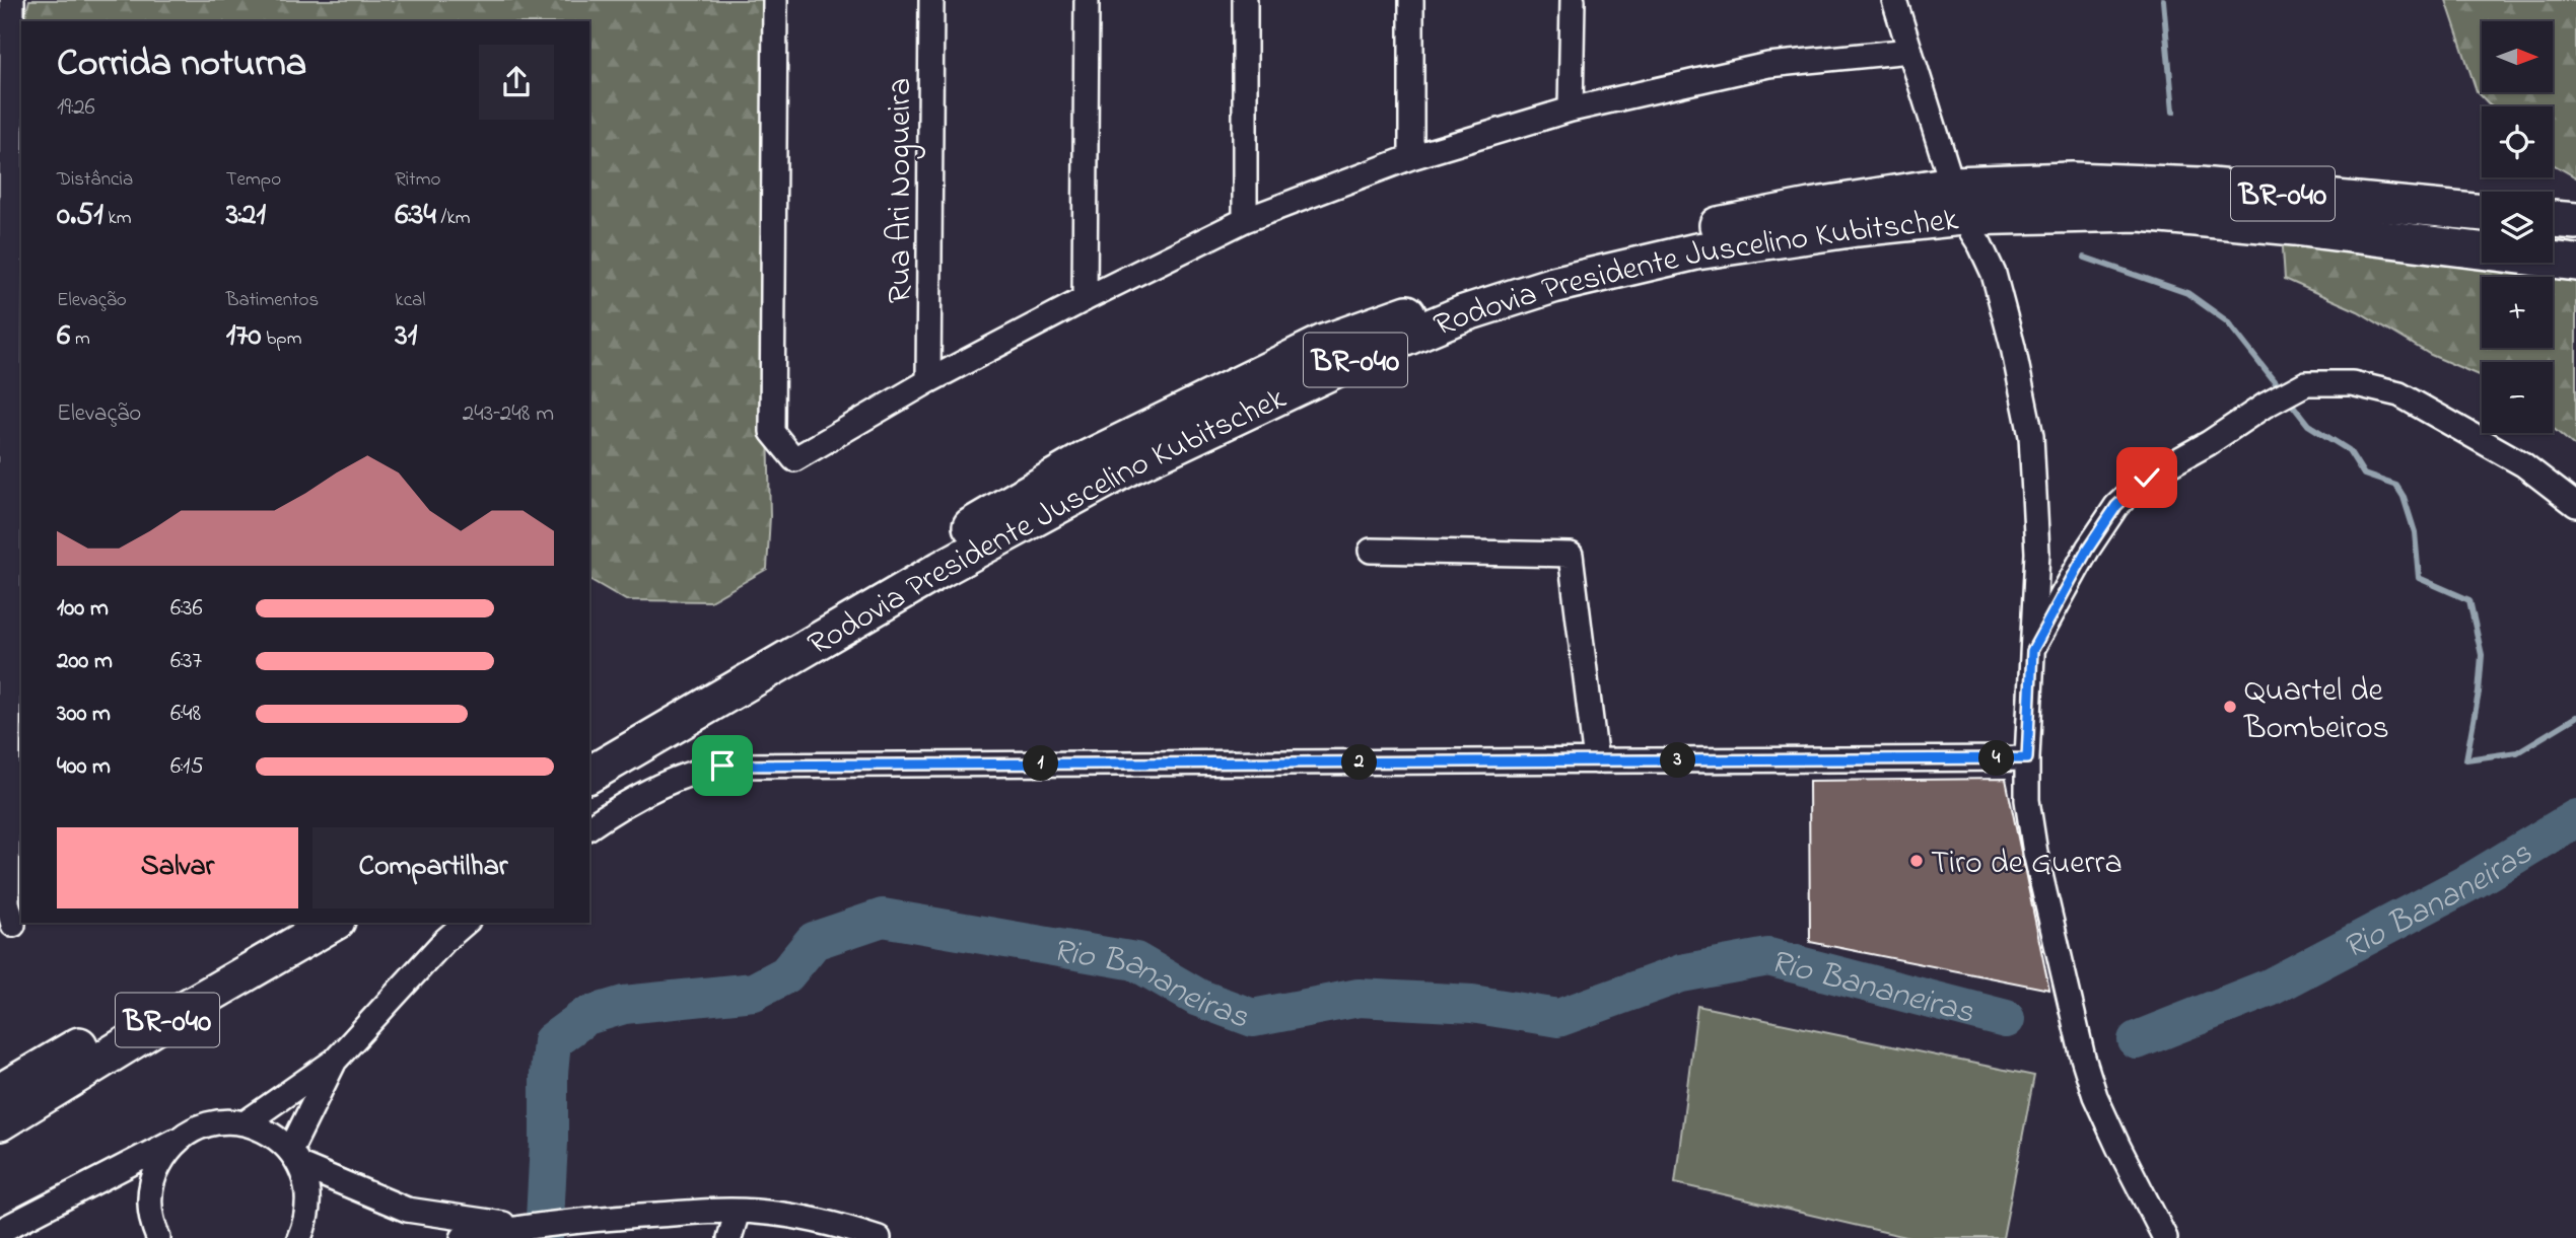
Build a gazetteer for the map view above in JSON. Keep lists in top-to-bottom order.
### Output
{
  "streets": {
    "highway": ["BR-040", "Rodovia Presidente Juscelino Kubitschek"],
    "street": ["Rua Ari Nogueira"]
  },
  "water": ["Rio Bananeiras"],
  "places": ["Quartel de Bombeiros", "Tiro de Guerra"],
  "north": "right",
  "page": {
    "map_buttons": ["+", "−"],
    "heading": ["Corrida noturna", "19:26"],
    "stats": [
      ["Distância", "0.51 km"],
      ["Tempo", "3:21"],
      ["Ritmo", "6:34 /km"],
      ["Elevação", "6 m"],
      ["Batimentos", "170 bpm"],
      ["kcal", "31"]
    ],
    "chart": ["Elevação", "243–248 m"],
    "list": [
      {
        "name": "100 m",
        "note": "6:36"
      },
      {
        "name": "200 m",
        "note": "6:37"
      },
      {
        "name": "300 m",
        "note": "6:48"
      },
      {
        "name": "400 m",
        "note": "6:15"
      }
    ],
    "pins": [
      "4",
      "3",
      "2",
      "1"
    ],
    "buttons": ["Salvar", "Compartilhar"]
  }
}
